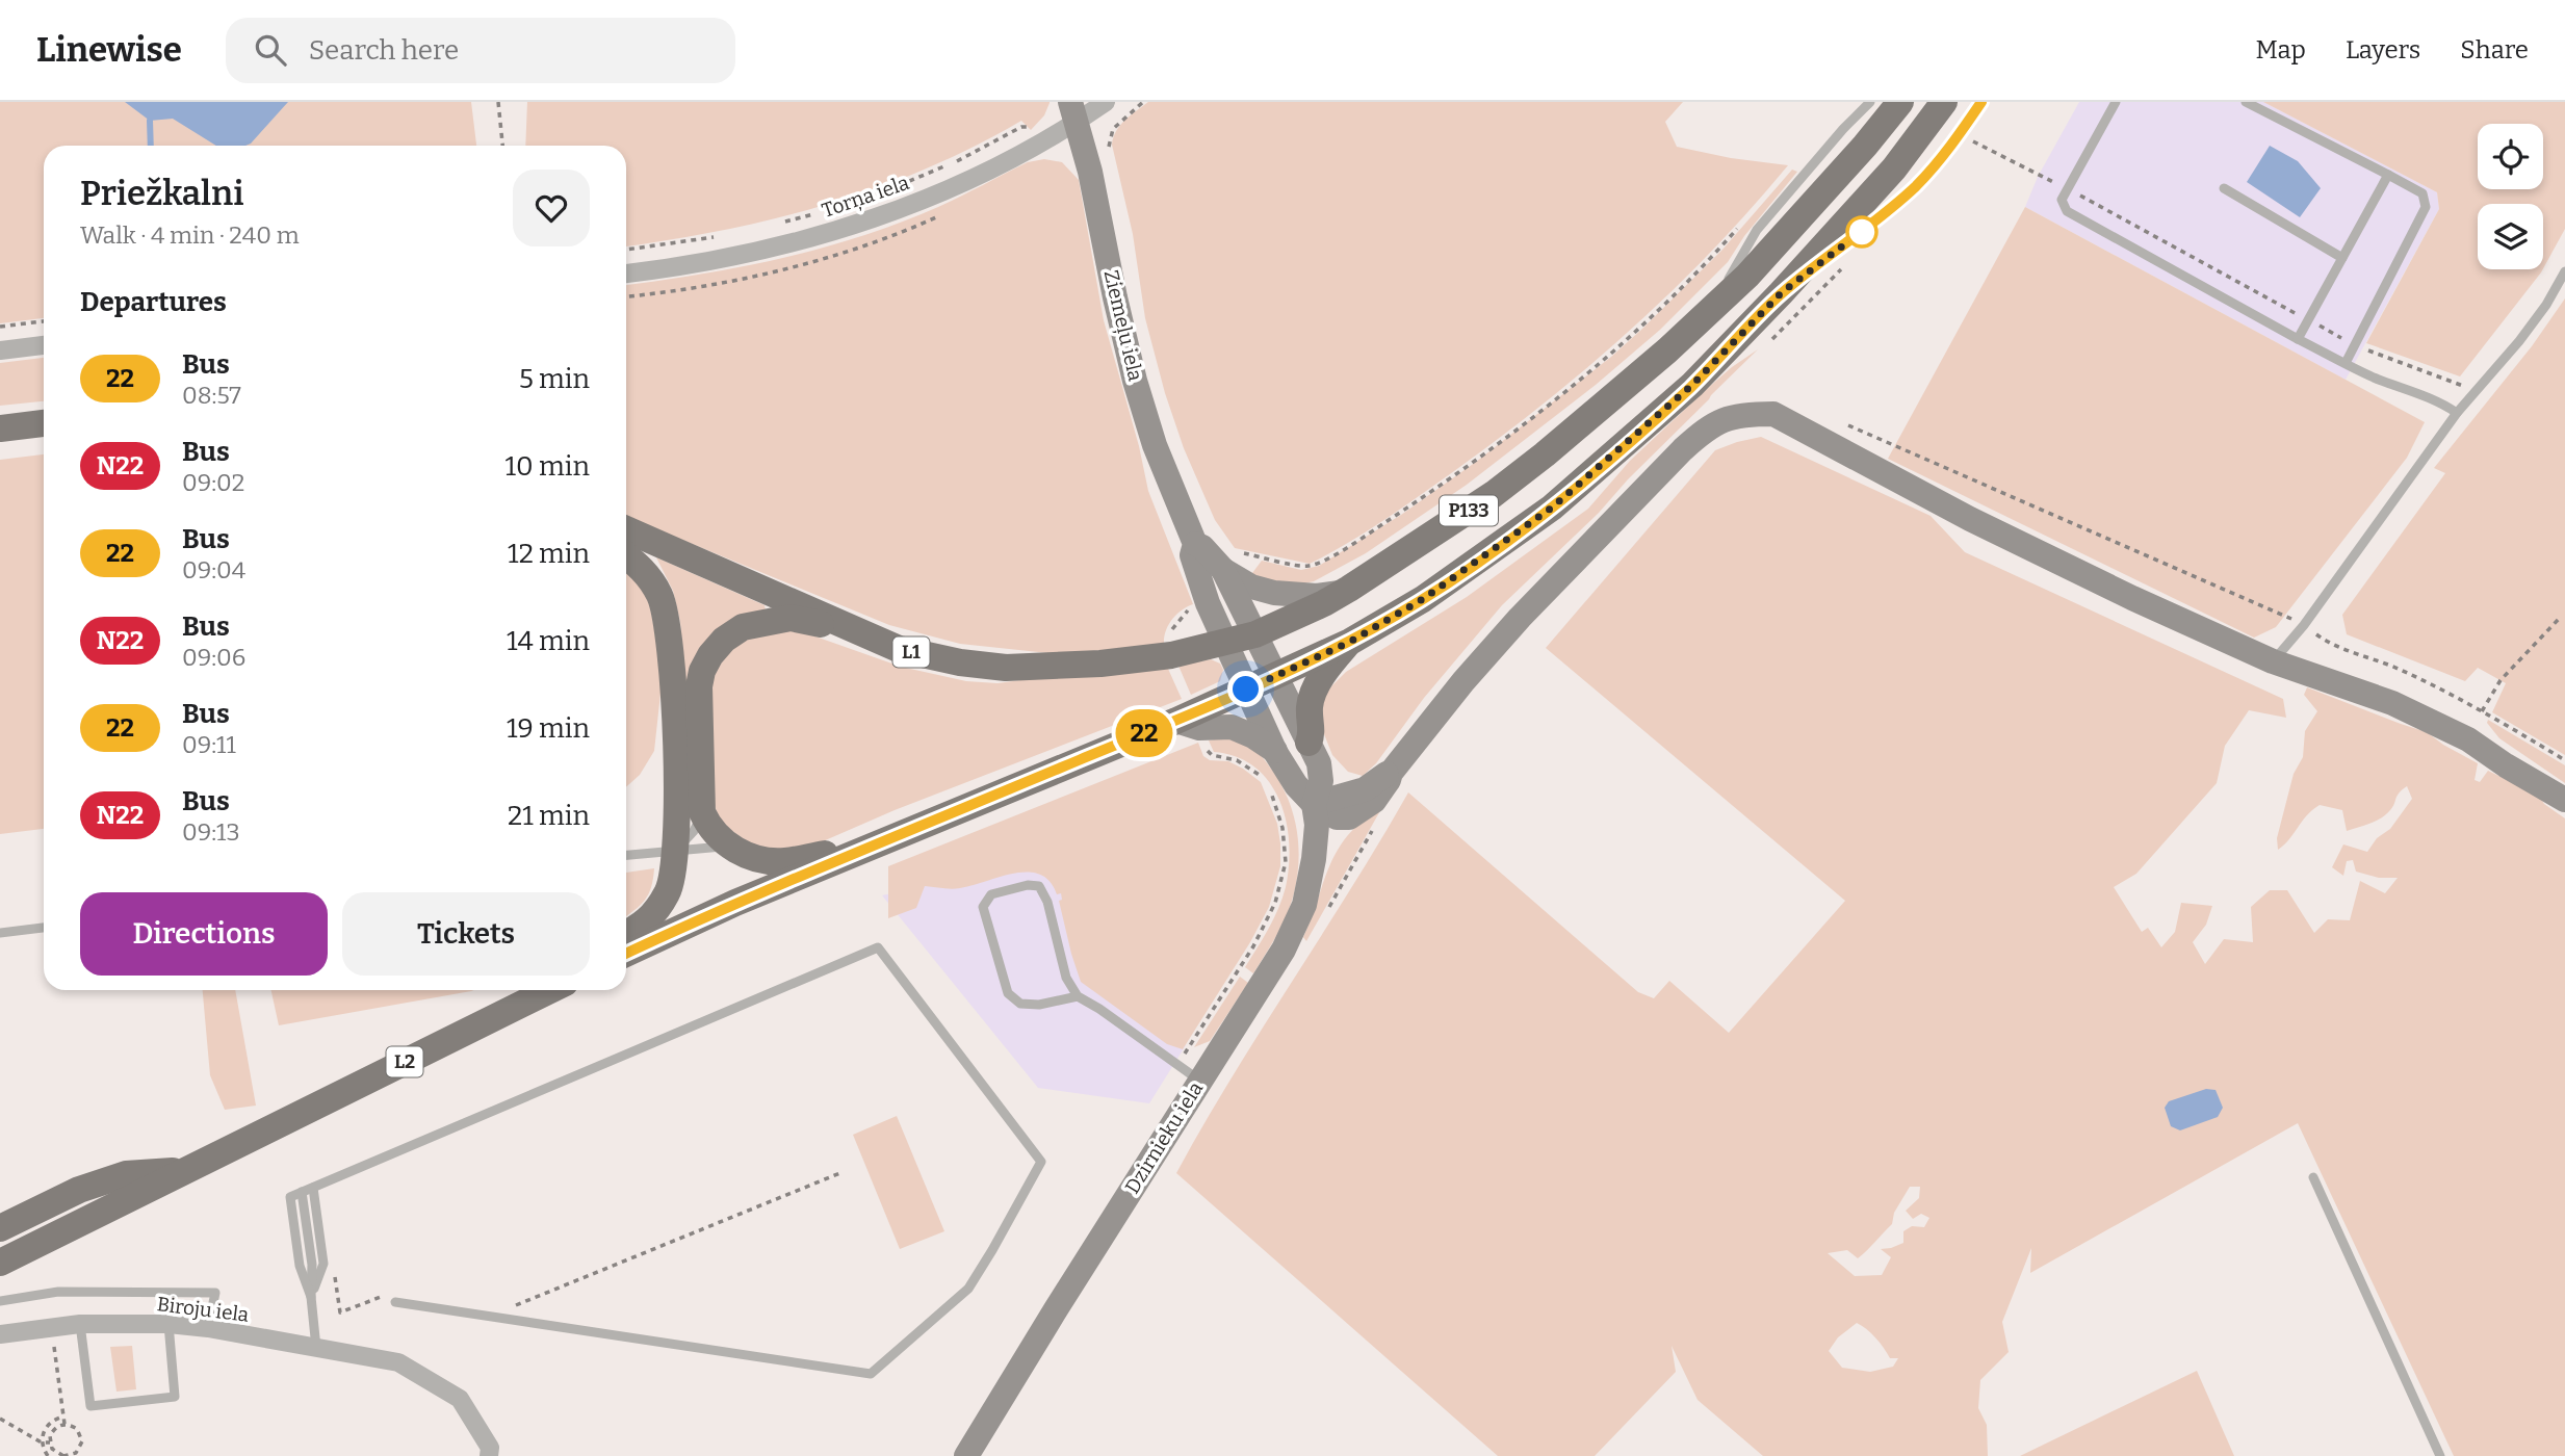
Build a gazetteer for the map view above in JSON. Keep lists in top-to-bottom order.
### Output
{
  "streets": {
    "main road": ["P133", "L1", "L2"],
    "street": [
      "Torņa iela",
      "Ziemeļu iela",
      "Dzirnieku iela",
      "Biroju iela"
    ]
  },
  "crossings": [
    ["Torņa iela", "Ziemeļu iela"],
    ["Ziemeļu iela", "P133"],
    ["Ziemeļu iela", "L1"],
    ["Ziemeļu iela", "Dzirnieku iela"],
    ["P133", "L1"],
    ["P133", "Dzirnieku iela"],
    ["L1", "Dzirnieku iela"]
  ],
  "lines": ["bus line 22"],
  "page": {
    "header": "Linewise",
    "search": "Search here",
    "nav": ["Map", "Layers", "Share"],
    "on_map": "22",
    "heading": [
      ["Priežkalni", "Walk · 4 min · 240 m"],
      "Departures"
    ],
    "list": [
      {
        "mark": "22",
        "name": "Bus",
        "note": "08:57",
        "value": "5 min"
      },
      {
        "mark": "N22",
        "name": "Bus",
        "note": "09:02",
        "value": "10 min"
      },
      {
        "mark": "22",
        "name": "Bus",
        "note": "09:04",
        "value": "12 min"
      },
      {
        "mark": "N22",
        "name": "Bus",
        "note": "09:06",
        "value": "14 min"
      },
      {
        "mark": "22",
        "name": "Bus",
        "note": "09:11",
        "value": "19 min"
      },
      {
        "mark": "N22",
        "name": "Bus",
        "note": "09:13",
        "value": "21 min"
      }
    ],
    "buttons": ["Directions", "Tickets"]
  }
}
